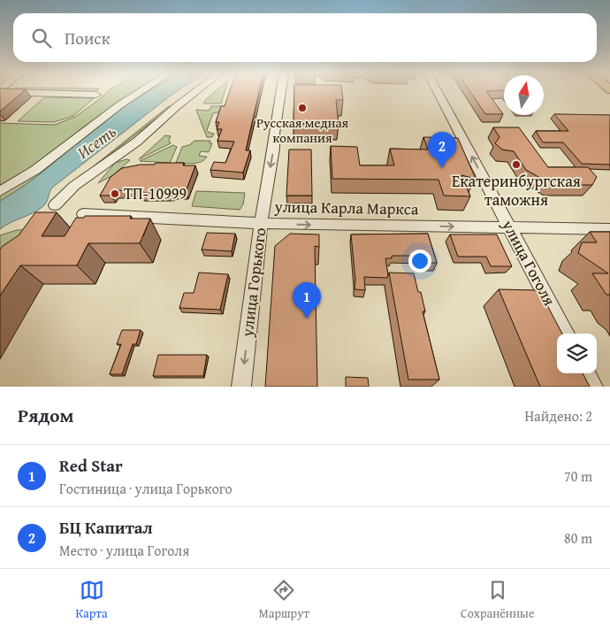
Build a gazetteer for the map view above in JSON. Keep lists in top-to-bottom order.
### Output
{
  "streets": {
    "street": ["улица Карла Маркса", "улица Гоголя", "улица Горького"]
  },
  "crossings": [
    ["улица Карла Маркса", "улица Гоголя"],
    ["улица Карла Маркса", "улица Горького"]
  ],
  "one_way": ["улица Карла Маркса", "улица Гоголя", "улица Горького"],
  "water": ["Исеть"],
  "places": ["Русская медная компания", "Екатеринбургская таможня", "ТП-10999"],
  "north": "top",
  "page": {
    "search": "Поиск",
    "pins": ["2", "1"],
    "heading": ["Рядом", "Найдено: 2"],
    "list": [
      {
        "mark": "1",
        "name": "Red Star",
        "note": "Гостиница · улица Горького",
        "value": "70 m"
      },
      {
        "mark": "2",
        "name": "БЦ Капитал",
        "note": "Место · улица Гоголя",
        "value": "80 m"
      }
    ],
    "nav": ["Карта", "Маршрут", "Сохранённые"]
  }
}
